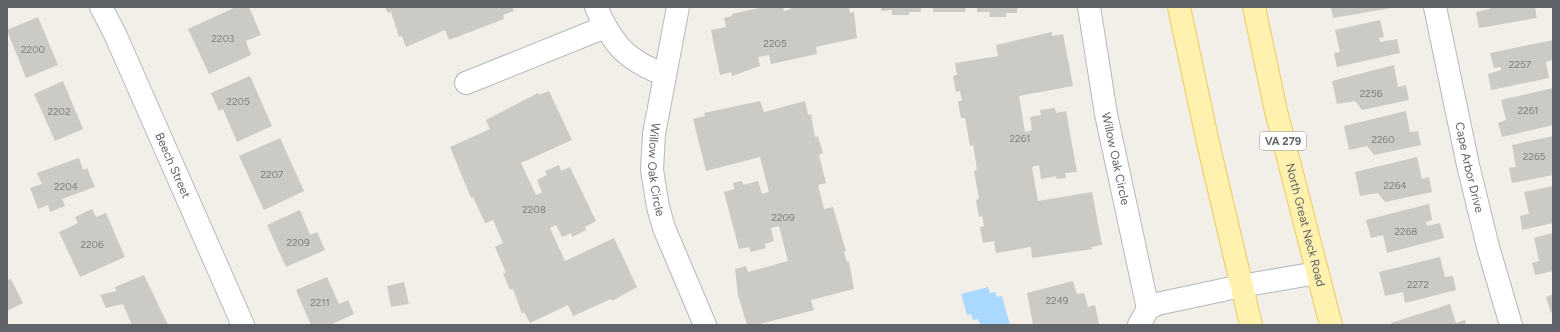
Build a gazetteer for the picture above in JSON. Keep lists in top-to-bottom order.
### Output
{
  "streets": {
    "main road": ["VA 279", "North Great Neck Road"],
    "street": ["Willow Oak Circle", "Beech Street", "Cape Arbor Drive"]
  },
  "crossings": [
    ["Willow Oak Circle", "North Great Neck Road"]
  ],
  "house_numbers": [
    "2203",
    "2205",
    "2200",
    "2257",
    "2256",
    "2205",
    "2261",
    "2202",
    "2261",
    "2260",
    "2265",
    "2207",
    "2264",
    "2204",
    "2208",
    "2209",
    "2268",
    "2209",
    "2206",
    "2272",
    "2249",
    "2211"
  ]
}
